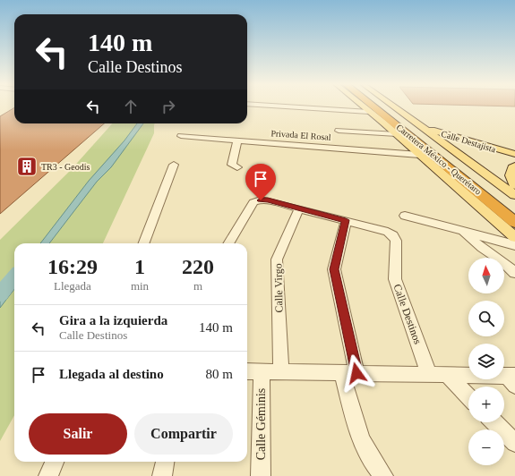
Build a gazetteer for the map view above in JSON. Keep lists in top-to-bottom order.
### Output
{
  "streets": {
    "highway": ["Carretera México - Querétaro"],
    "main road": ["Calle Destajista"],
    "street": [
      "Privada El Rosal",
      "Calle Virgo",
      "Calle Destinos",
      "Calle Géminis"
    ]
  },
  "crossings": [
    ["Calle Virgo", "Calle Destinos"]
  ],
  "places": {
    "building": ["TR3 - Geodis"]
  },
  "north": "top",
  "page": {
    "turn": ["140 m", "Calle Destinos"],
    "eta": [
      "16:29",
      "Llegada",
      "1",
      "min",
      "220",
      "m"
    ],
    "map_buttons": ["+", "−"],
    "list": [
      {
        "name": "Gira a la izquierda",
        "note": "Calle Destinos",
        "value": "140 m"
      },
      {
        "name": "Llegada al destino",
        "value": "80 m"
      }
    ],
    "buttons": ["Salir", "Compartir"]
  }
}
